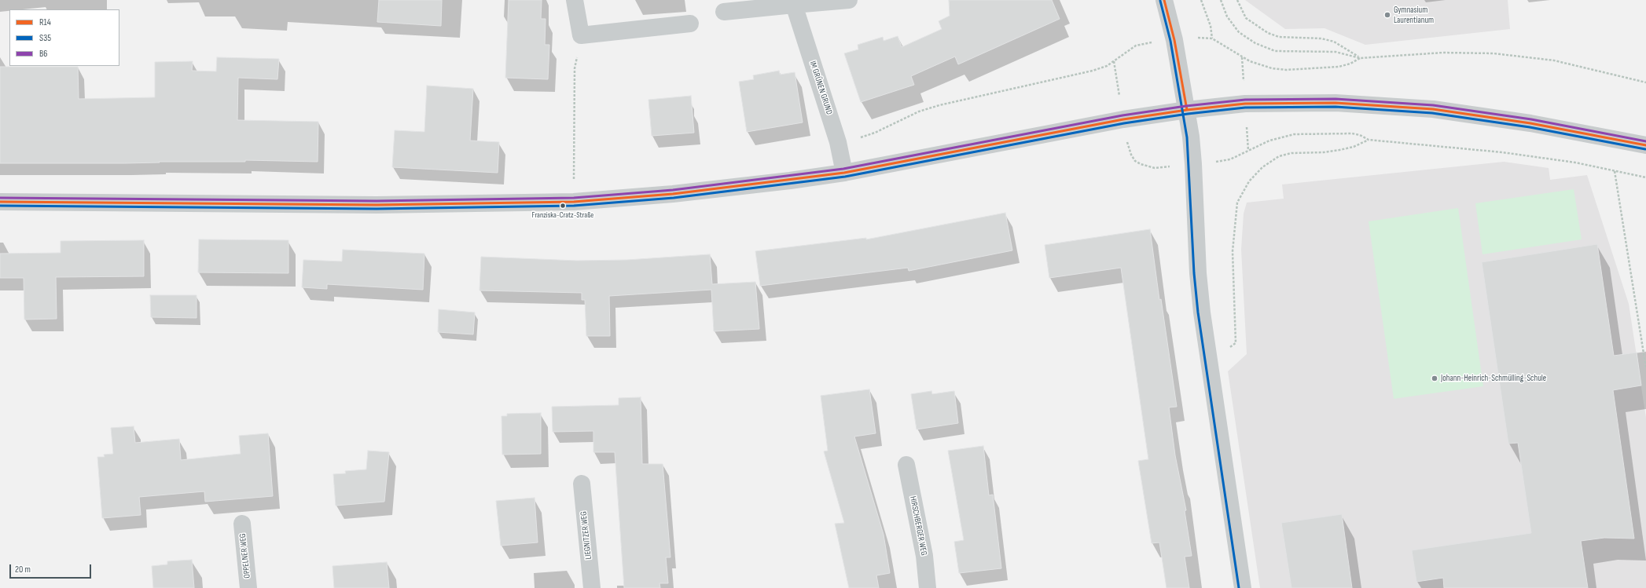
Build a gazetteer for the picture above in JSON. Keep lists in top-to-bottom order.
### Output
{
  "streets": {
    "street": [
      "IM GRÜNEN GRUND",
      "HIRSCHBERGER WEG",
      "LIEGNITZER WEG",
      "OPPELNER WEG"
    ]
  },
  "places": ["Gymnasium Laurentianum", "Franziska-Cratz-Straße", "Johann-Heinrich-Schmülling-Schule"],
  "lines": ["transit line R14", "transit line S35", "transit line B6"],
  "legend": ["R14", "S35", "B6"],
  "scale_bar": "20 m"
}
